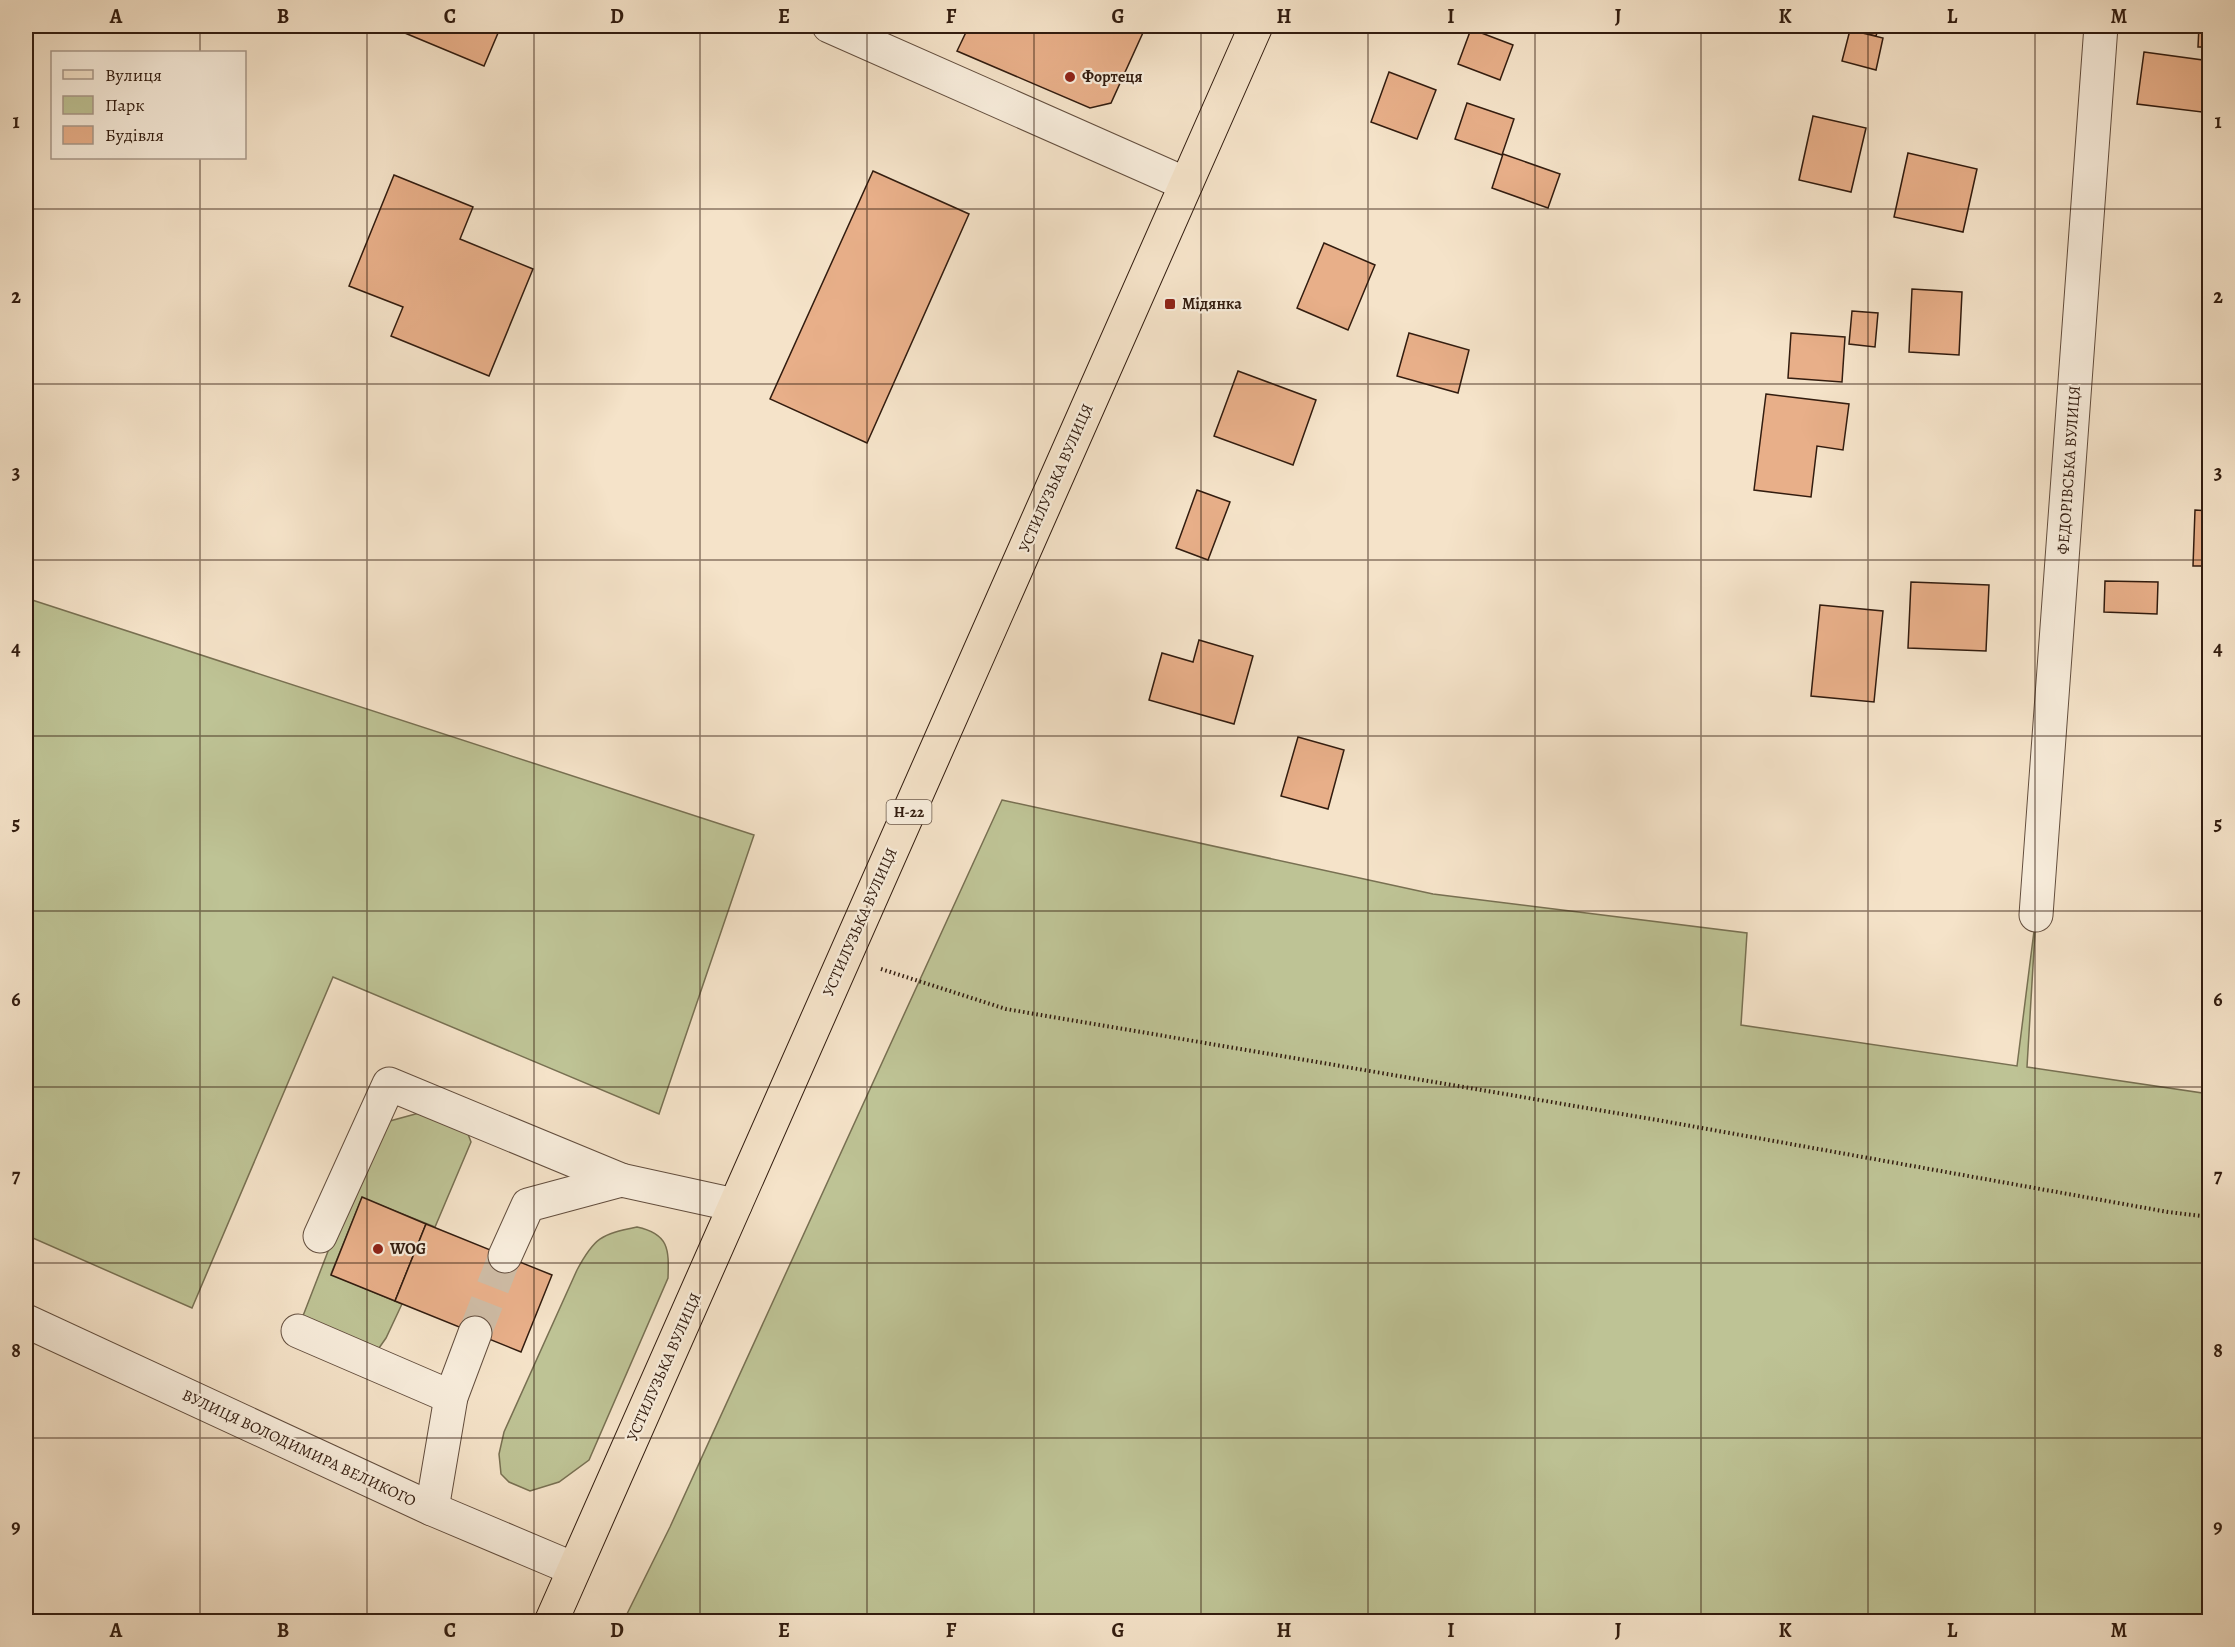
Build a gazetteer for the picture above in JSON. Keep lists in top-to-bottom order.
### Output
{
  "streets": {
    "main road": ["УСТИЛУЗЬКА ВУЛИЦЯ", "Н-22"],
    "street": ["ФЕДОРІВСЬКА ВУЛИЦЯ", "ВУЛИЦЯ ВОЛОДИМИРА ВЕЛИКОГО"]
  },
  "crossings": [
    ["УСТИЛУЗЬКА ВУЛИЦЯ", "ВУЛИЦЯ ВОЛОДИМИРА ВЕЛИКОГО"]
  ],
  "places": {
    "other": ["Фортеця", "WOG"],
    "transit": ["Мідянка"]
  },
  "legend": ["Вулиця", "Парк", "Будівля"],
  "grid": {
    "columns": [
      "A",
      "B",
      "C",
      "D",
      "E",
      "F",
      "G",
      "H",
      "I",
      "J",
      "K",
      "L",
      "M"
    ],
    "rows": [
      "1",
      "2",
      "3",
      "4",
      "5",
      "6",
      "7",
      "8",
      "9"
    ]
  }
}
